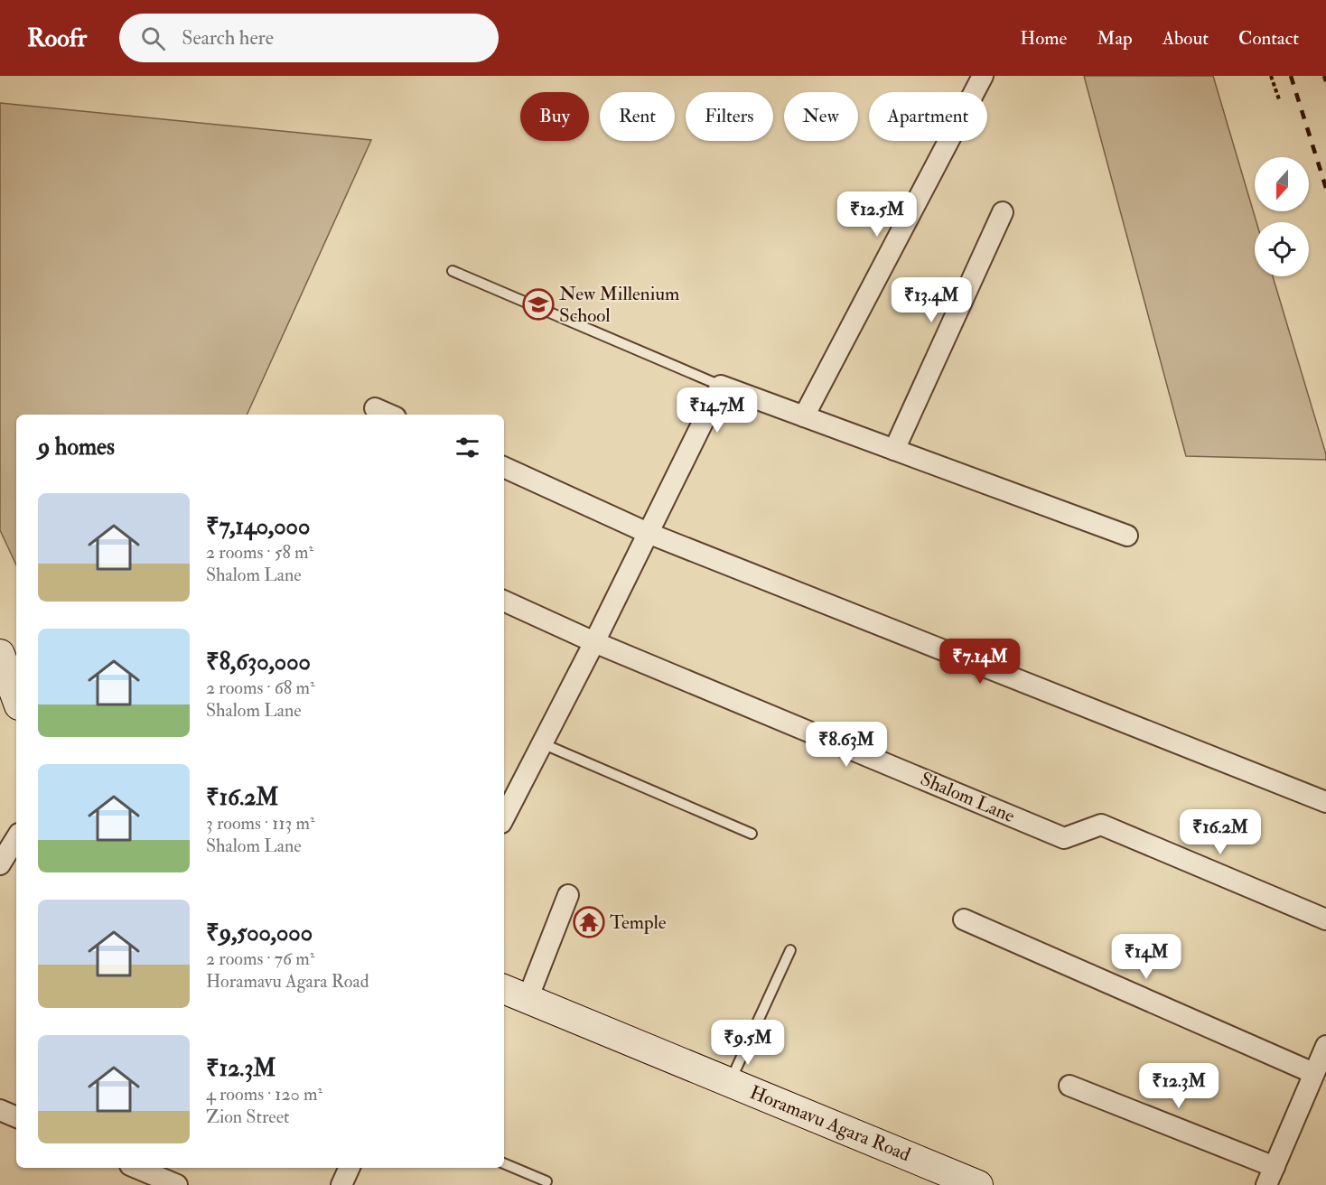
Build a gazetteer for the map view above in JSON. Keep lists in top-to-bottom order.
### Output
{
  "streets": {
    "street": ["Shalom Lane", "Horamavu Agara Road"]
  },
  "places": {
    "school or university": ["New Millenium School"],
    "temple": ["Temple"]
  },
  "north": "bottom",
  "page": {
    "header": "Roofr",
    "search": "Search here",
    "nav": [
      "Home",
      "Map",
      "About",
      "Contact"
    ],
    "chip": [
      "Buy",
      "Rent",
      "Filters",
      "New",
      "Apartment"
    ],
    "price": [
      "₹12.5M",
      "₹13.4M",
      "₹14.7M",
      "₹7.14M",
      "₹8.63M",
      "₹16.2M",
      "₹14M",
      "₹9.5M",
      "₹12.3M"
    ],
    "heading": "9 homes",
    "list": [
      {
        "name": "₹7,140,000",
        "note": "2 rooms · 58 m² · Shalom Lane"
      },
      {
        "name": "₹8,630,000",
        "note": "2 rooms · 68 m² · Shalom Lane"
      },
      {
        "name": "₹16.2M",
        "note": "3 rooms · 113 m² · Shalom Lane"
      },
      {
        "name": "₹9,500,000",
        "note": "2 rooms · 76 m² · Horamavu Agara Road"
      },
      {
        "name": "₹12.3M",
        "note": "4 rooms · 120 m² · Zion Street"
      }
    ]
  }
}
